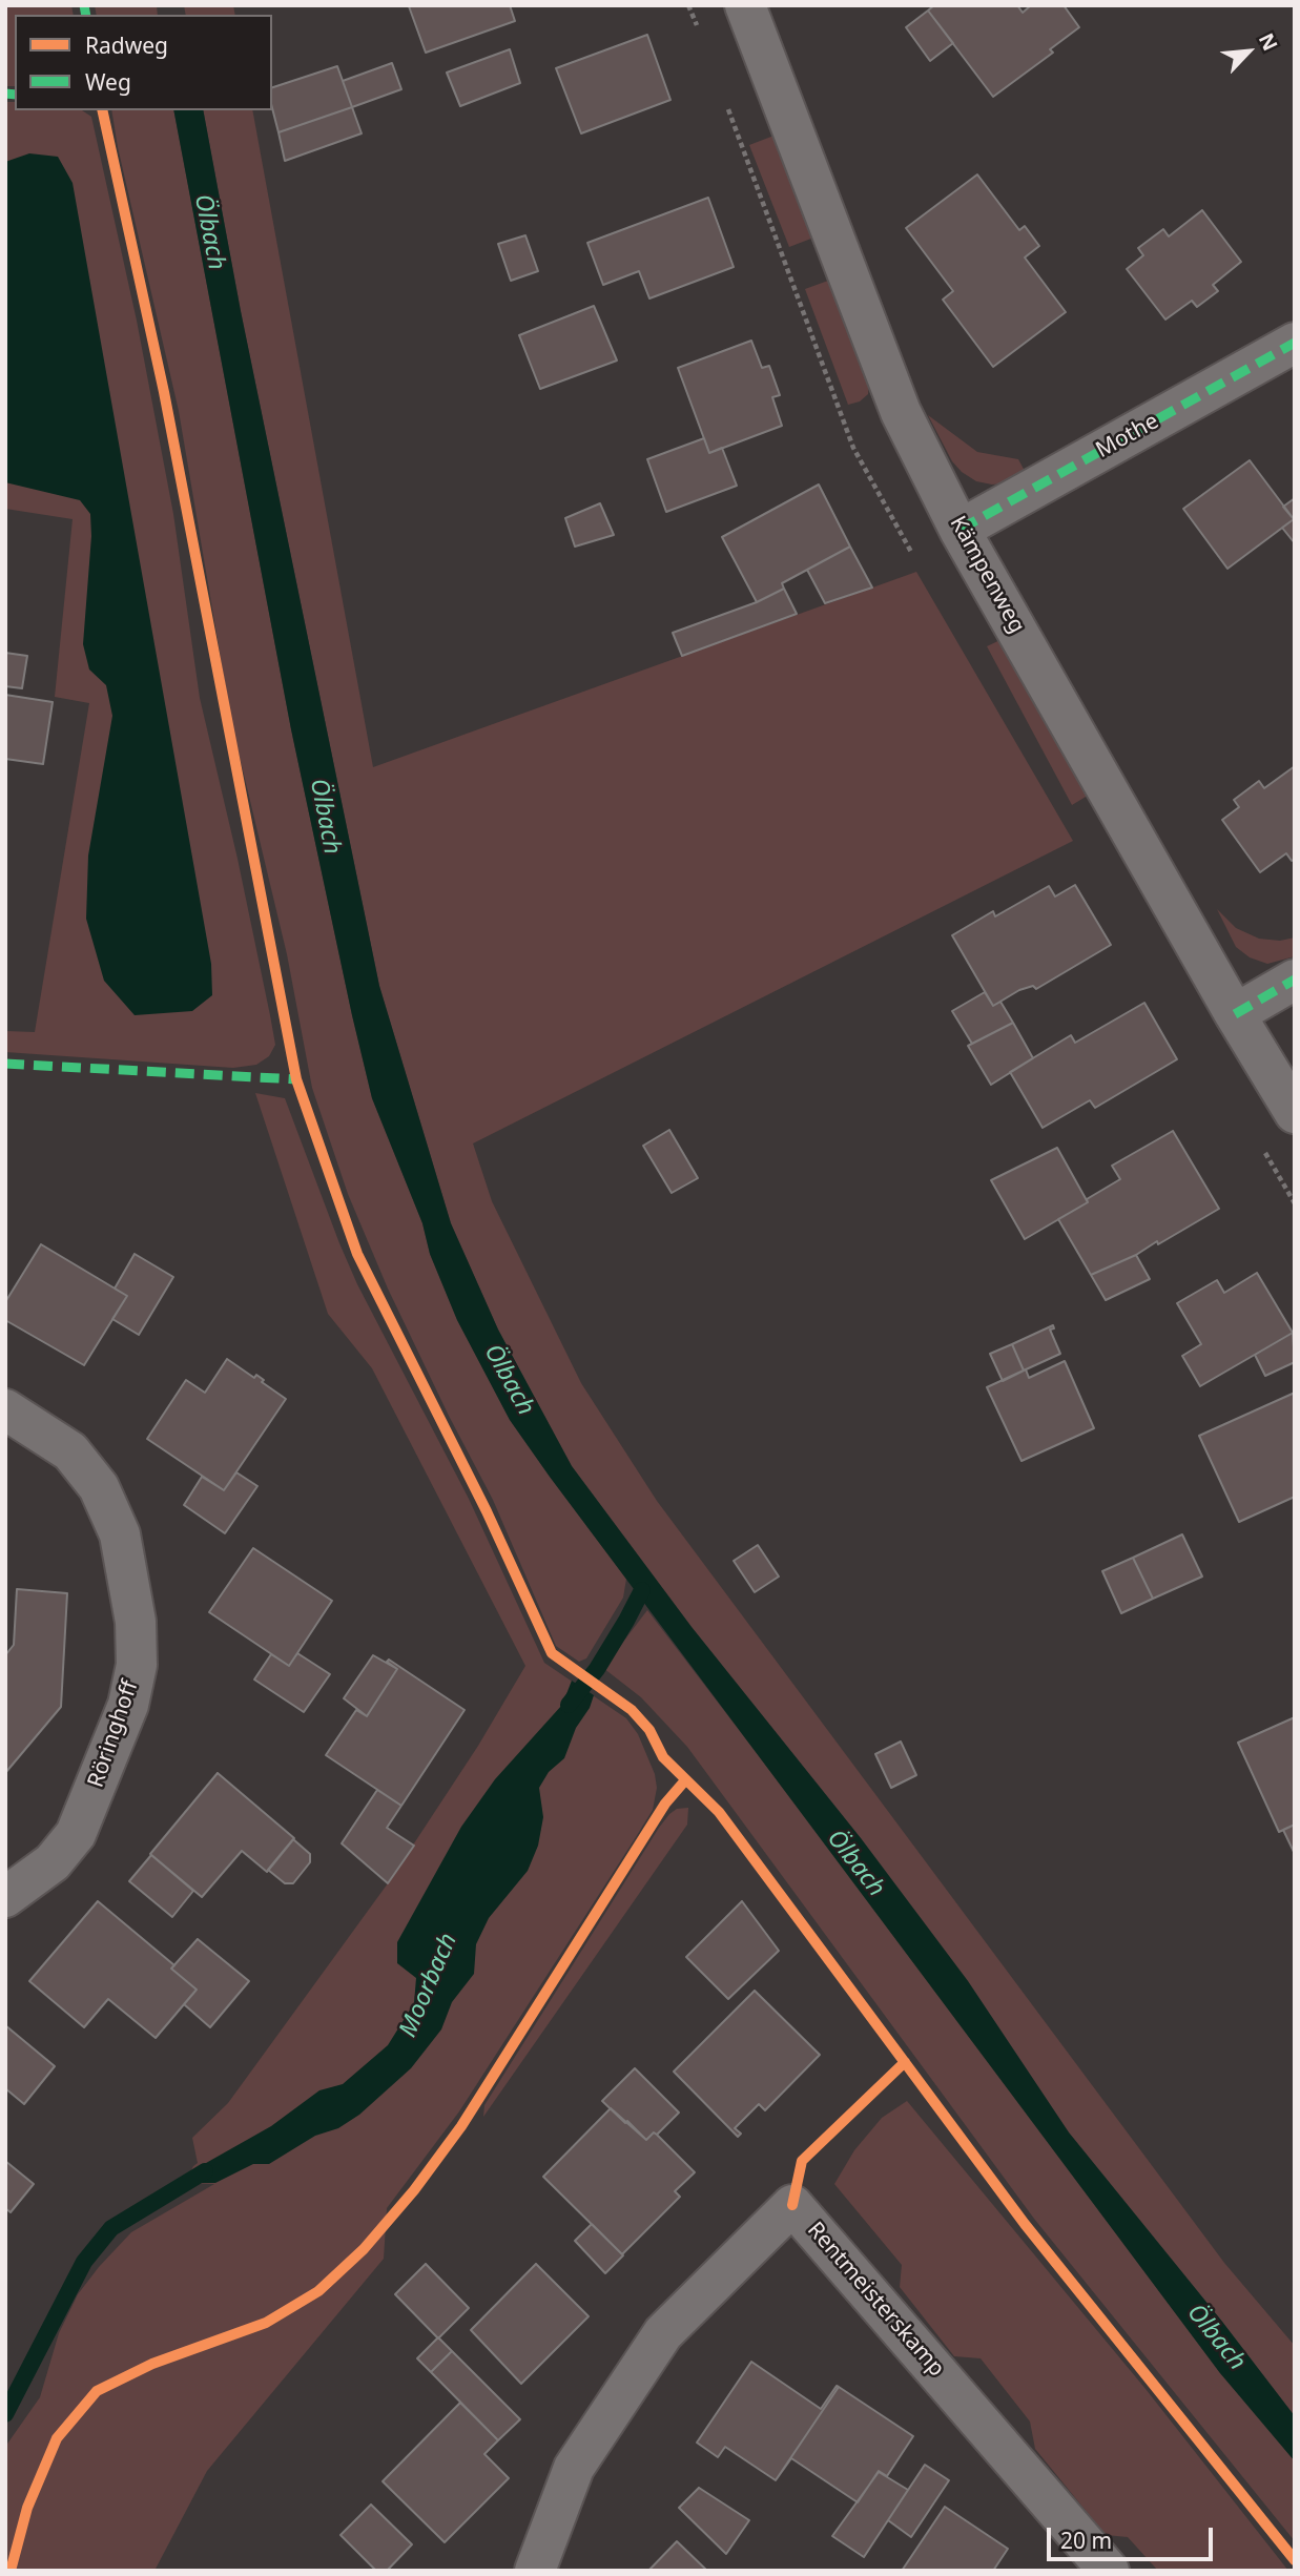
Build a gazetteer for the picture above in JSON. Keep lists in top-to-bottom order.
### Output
{
  "streets": {
    "street": [
      "Mothe",
      "Kämpenweg",
      "Röringhoff",
      "Rentmeisterskamp"
    ]
  },
  "crossings": [
    ["Mothe", "Kämpenweg"]
  ],
  "water": ["Ölbach", "Moorbach"],
  "legend": ["Radweg", "Weg"],
  "scale_bar": "20 m",
  "north": "top right"
}
